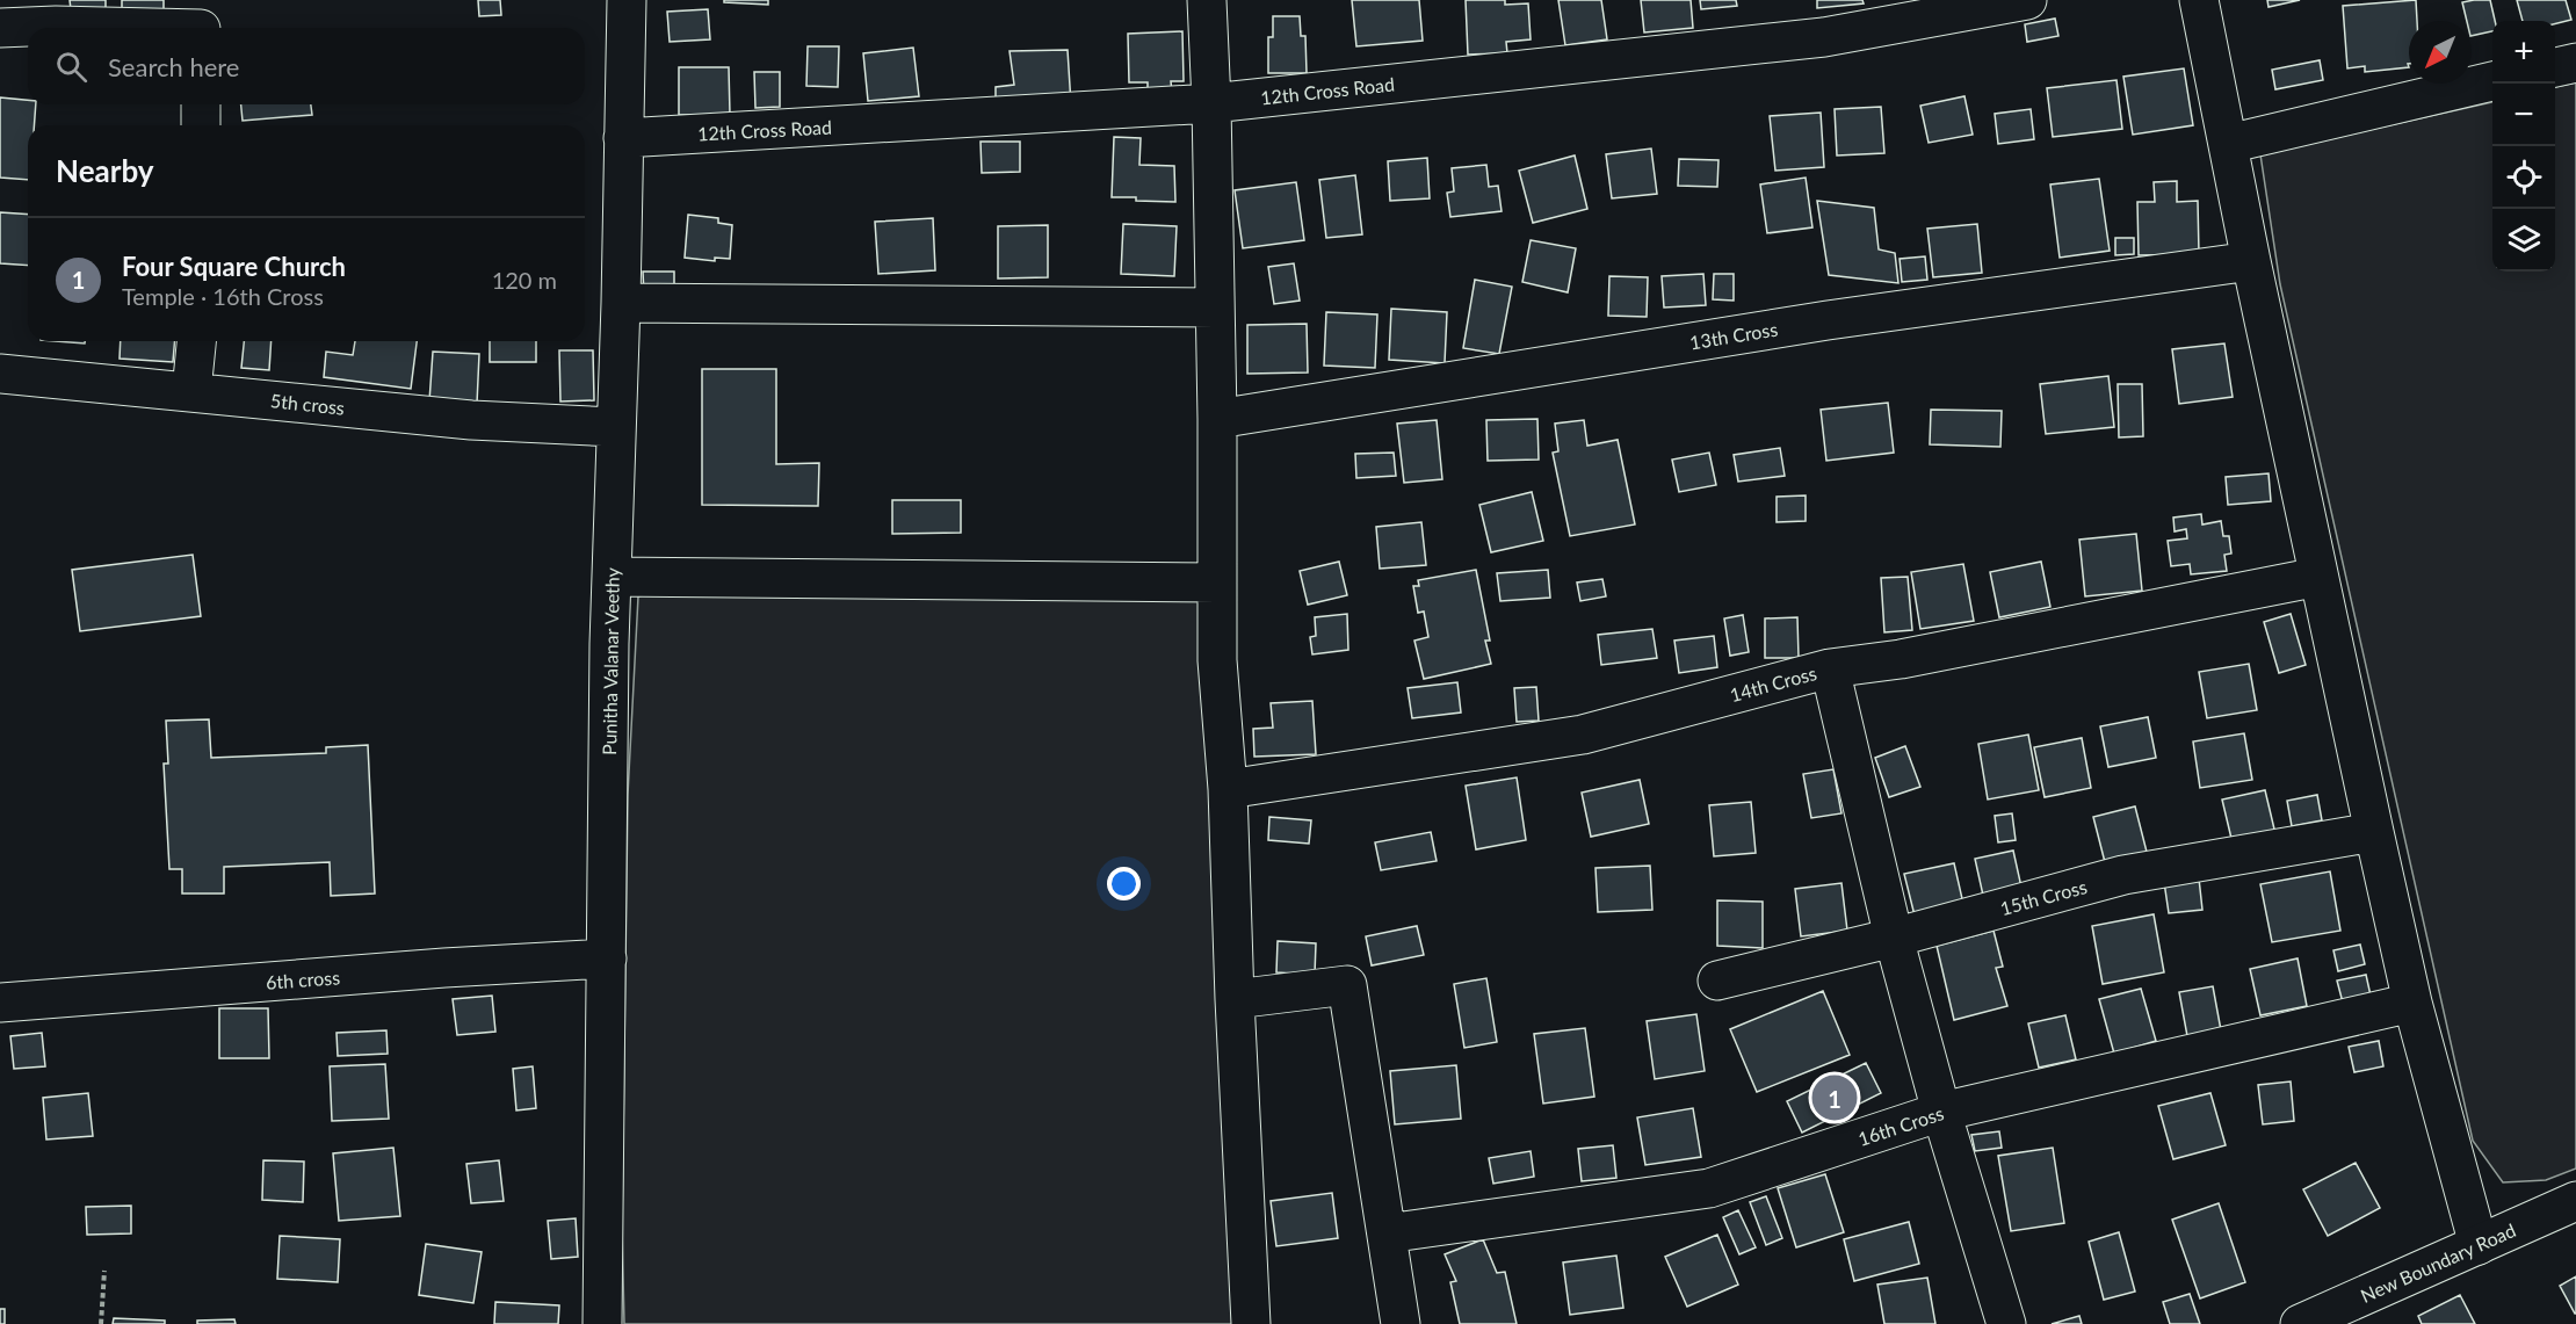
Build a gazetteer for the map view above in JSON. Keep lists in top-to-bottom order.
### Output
{
  "streets": {
    "street": [
      "12th Cross Road",
      "13th Cross",
      "5th cross",
      "Punitha Valanar Veethy",
      "14th Cross",
      "15th Cross",
      "6th cross",
      "16th Cross",
      "New Boundary Road"
    ]
  },
  "crossings": [
    ["12th Cross Road", "Punitha Valanar Veethy"],
    ["5th cross", "Punitha Valanar Veethy"],
    ["Punitha Valanar Veethy", "6th cross"]
  ],
  "north": "bottom left",
  "page": {
    "map_buttons": ["+", "−"],
    "search": "Search here",
    "heading": "Nearby",
    "list": [
      {
        "mark": "1",
        "name": "Four Square Church",
        "note": "Temple · 16th Cross",
        "value": "120 m"
      }
    ],
    "pins": "1"
  }
}
